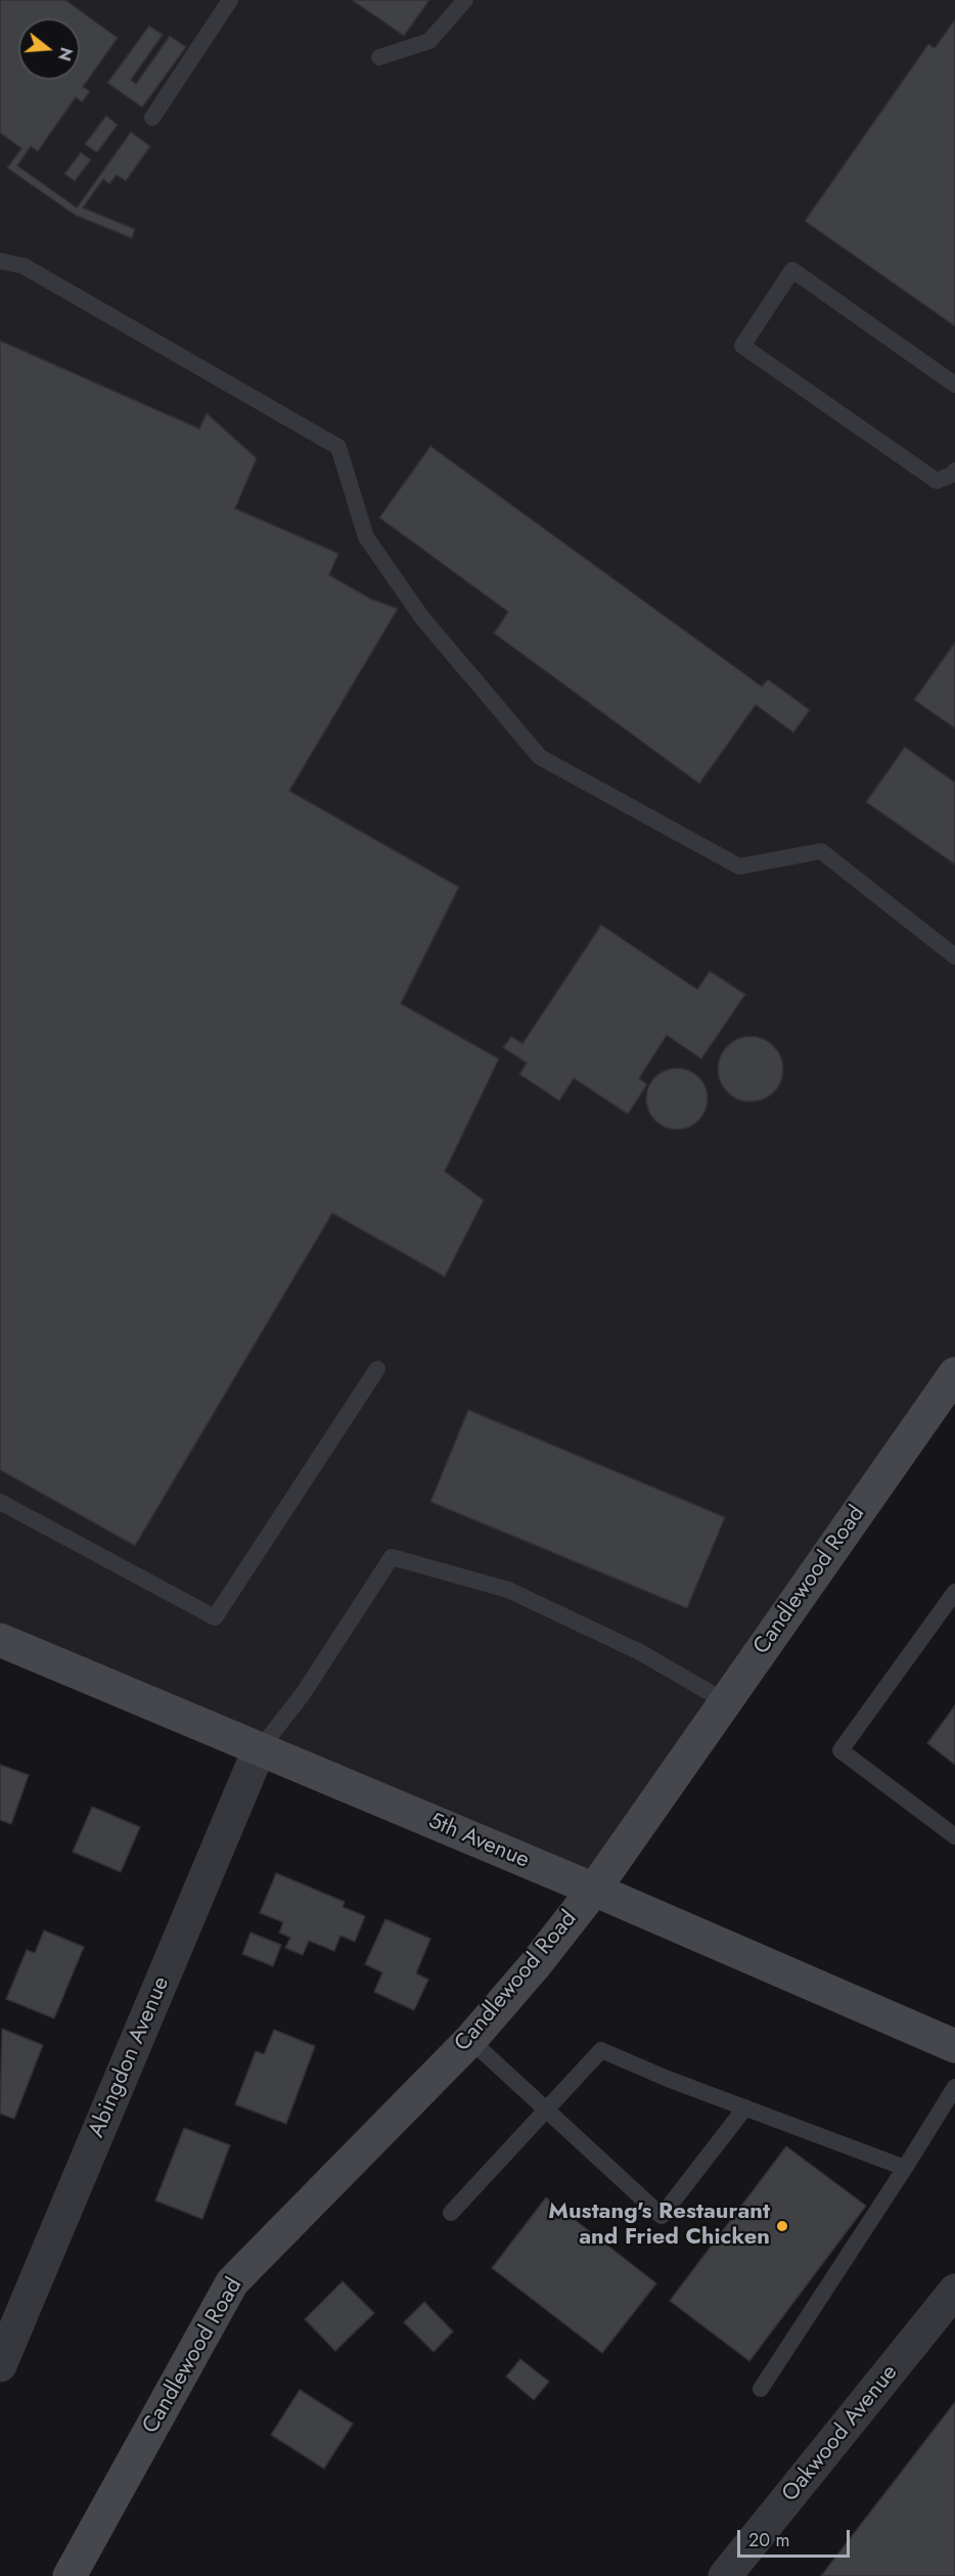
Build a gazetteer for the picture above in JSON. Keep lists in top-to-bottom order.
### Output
{
  "streets": {
    "street": [
      "Candlewood Road",
      "5th Avenue",
      "Abingdon Avenue",
      "Oakwood Avenue"
    ]
  },
  "crossings": [
    ["Candlewood Road", "5th Avenue"],
    ["5th Avenue", "Abingdon Avenue"]
  ],
  "places": ["Mustang's Restaurant and Fried Chicken"],
  "scale_bar": "20 m",
  "north": "right"
}
